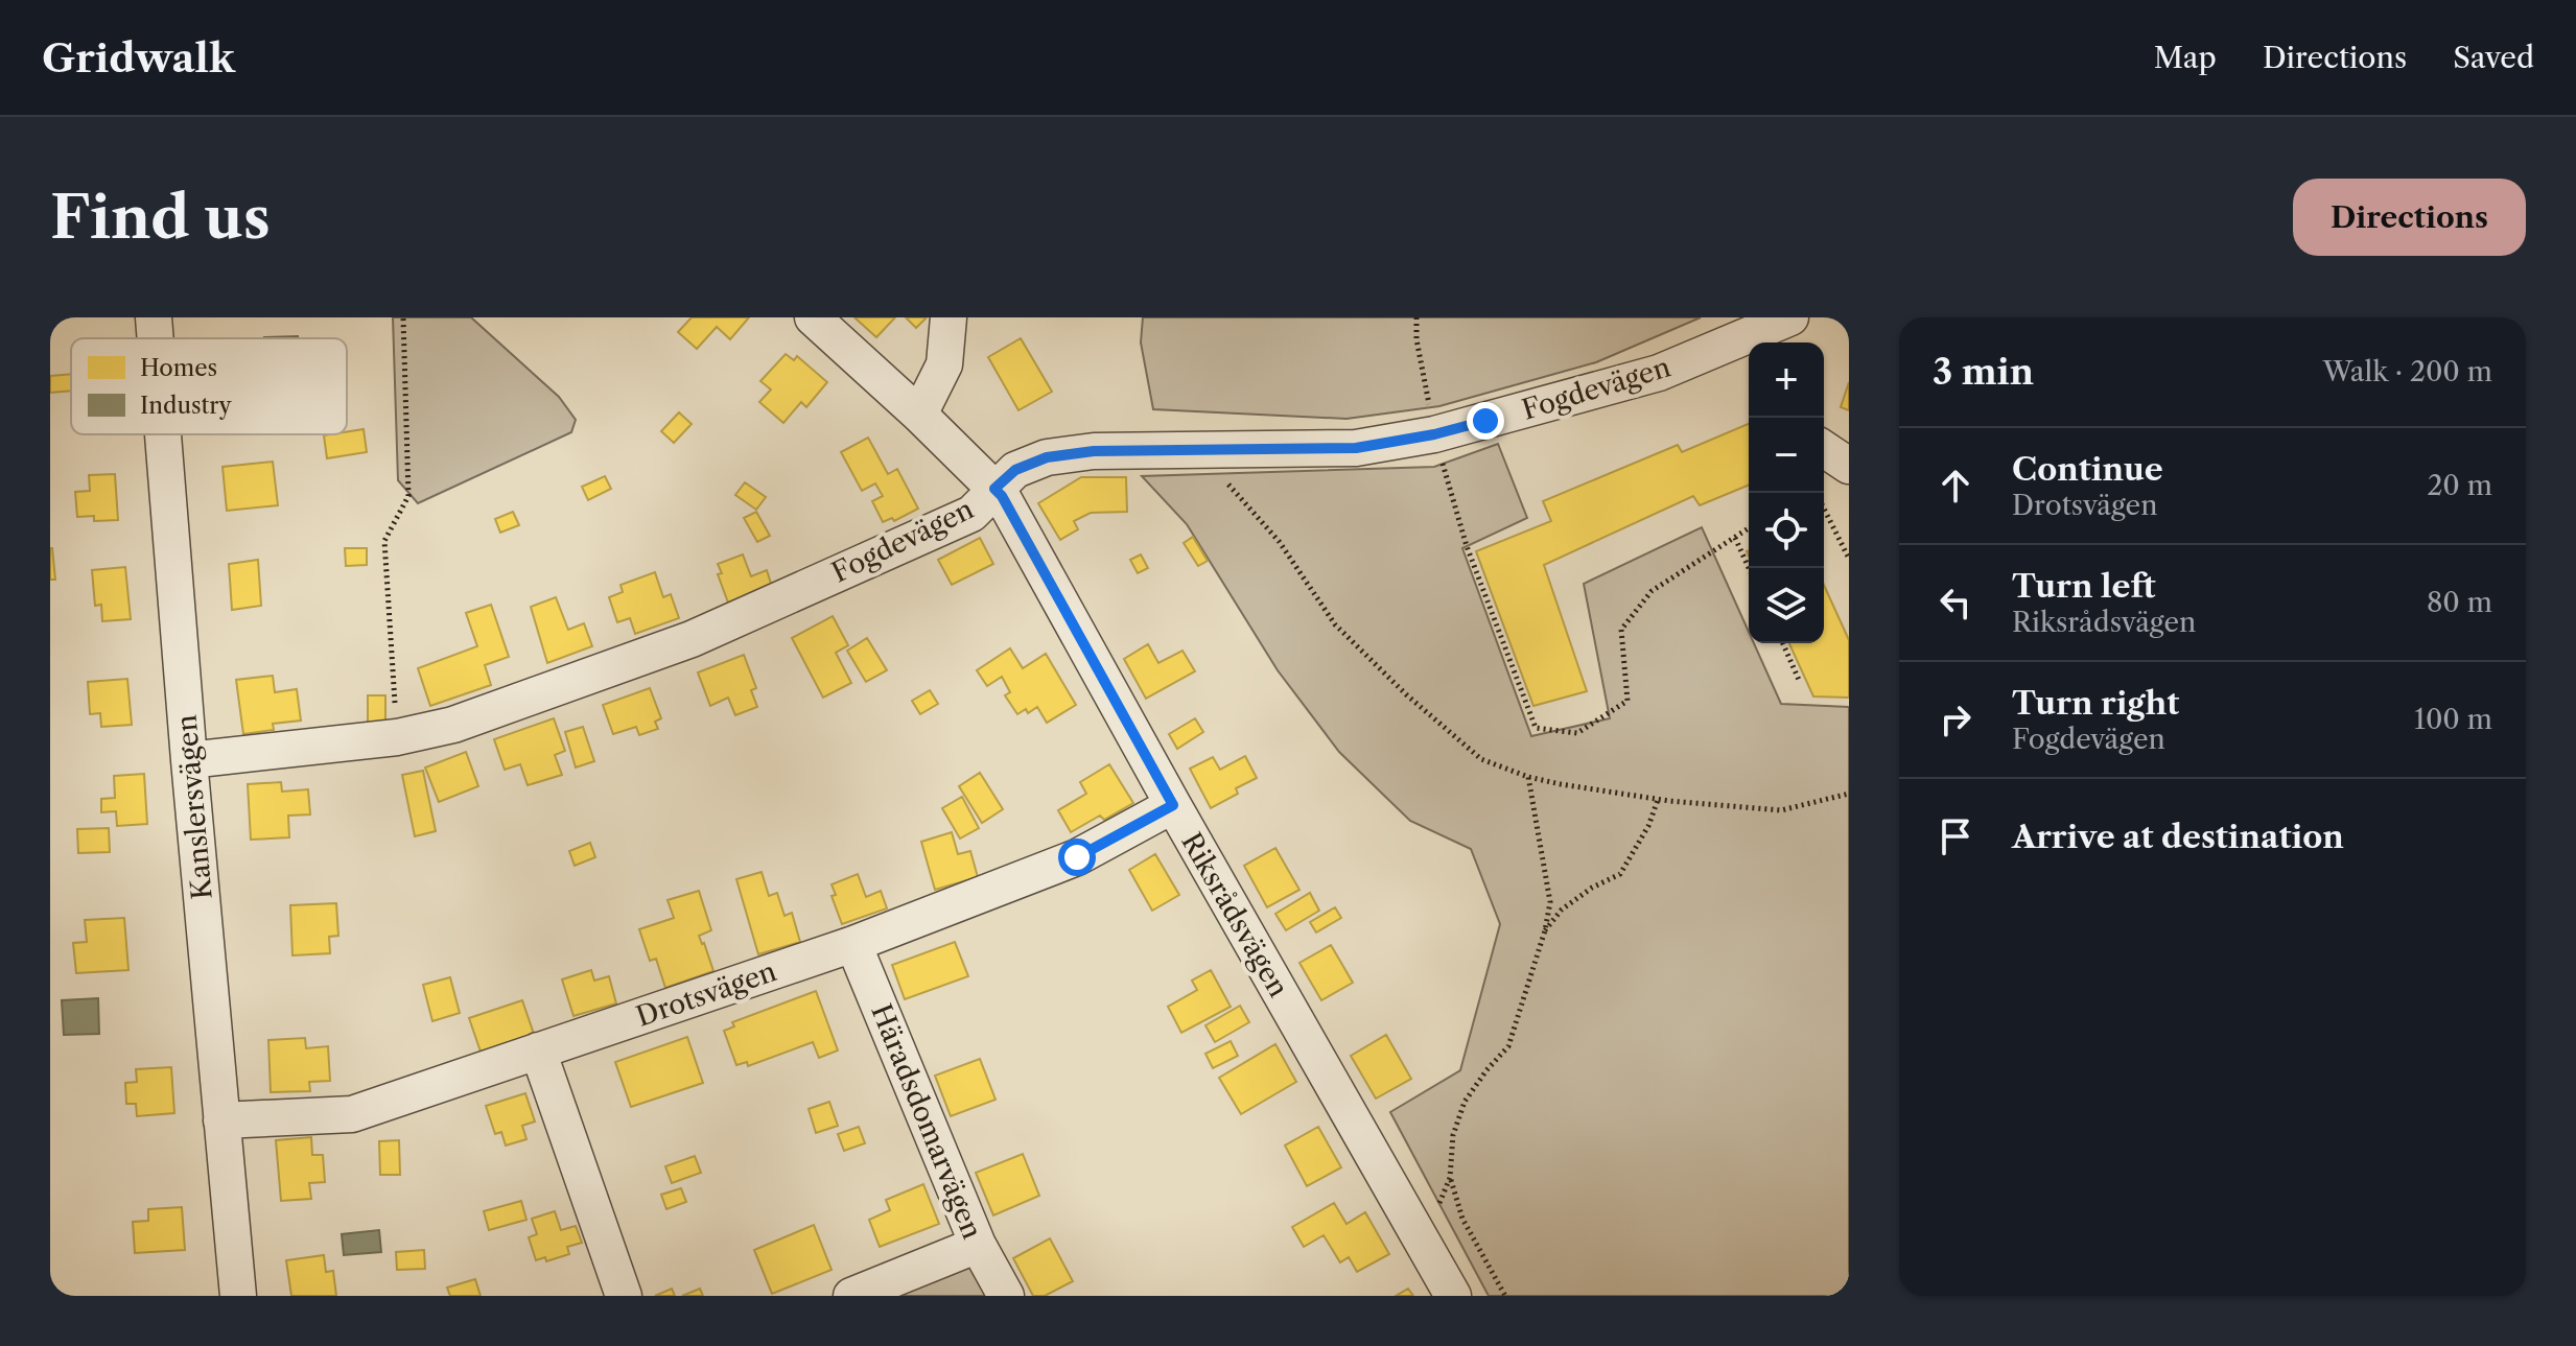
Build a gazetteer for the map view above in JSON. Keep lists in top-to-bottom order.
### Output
{
  "streets": {
    "street": [
      "Fogdevägen",
      "Kanslersvägen",
      "Riksrådsvägen",
      "Drotsvägen",
      "Häradsdomarvägen"
    ]
  },
  "crossings": [
    ["Fogdevägen", "Kanslersvägen"],
    ["Fogdevägen", "Riksrådsvägen"],
    ["Kanslersvägen", "Drotsvägen"],
    ["Riksrådsvägen", "Drotsvägen"],
    ["Drotsvägen", "Häradsdomarvägen"]
  ],
  "legend": ["Homes", "Industry"],
  "page": {
    "header": "Gridwalk",
    "nav": ["Map", "Directions", "Saved"],
    "buttons": "Directions",
    "title": "Find us",
    "heading": ["3 min", "Walk · 200 m"],
    "map_buttons": ["+", "−"],
    "list": [
      ["Continue", "Drotsvägen", "20 m"],
      ["Turn left", "Riksrådsvägen", "80 m"],
      ["Turn right", "Fogdevägen", "100 m"],
      "Arrive at destination"
    ]
  }
}
